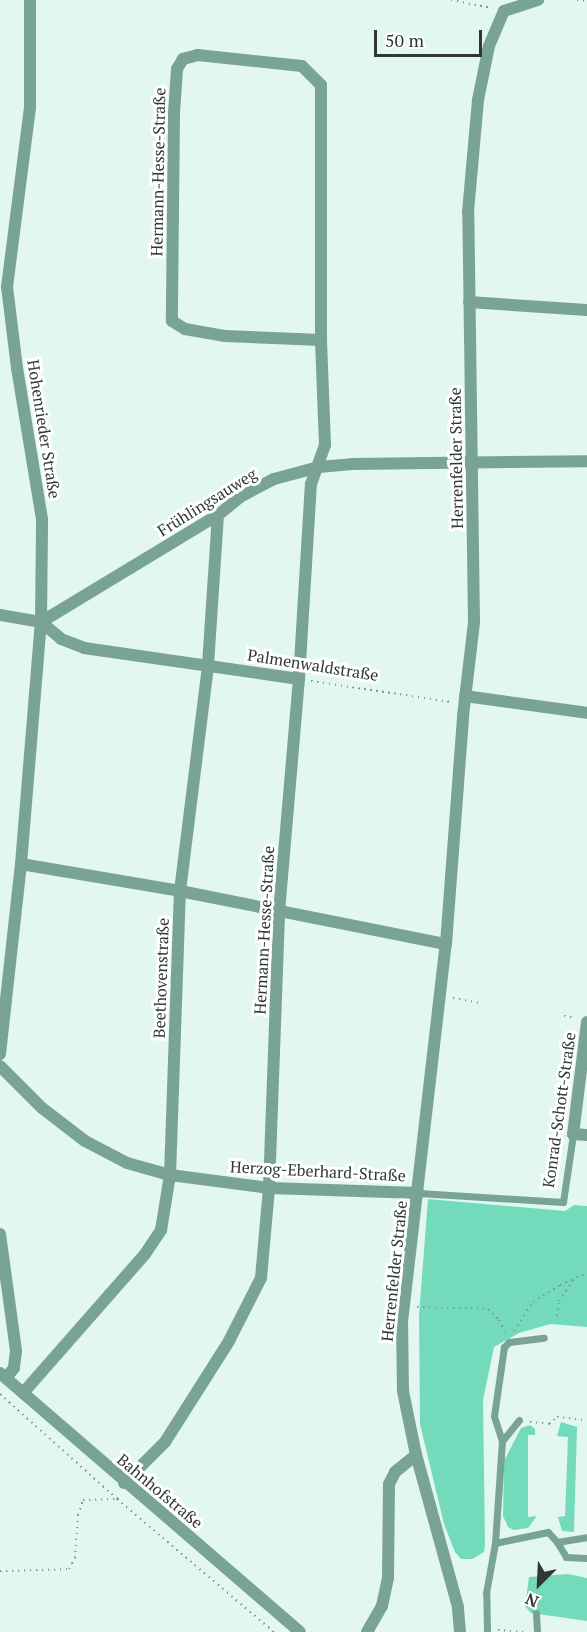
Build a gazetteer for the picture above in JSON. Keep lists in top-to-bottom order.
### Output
{
  "streets": {
    "street": [
      "Hermann-Hesse-Straße",
      "Hohenrieder Straße",
      "Herrenfelder Straße",
      "Frühlingsauweg",
      "Palmenwaldstraße",
      "Beethovenstraße",
      "Konrad-Schott-Straße",
      "Herzog-Eberhard-Straße",
      "Bahnhofstraße"
    ]
  },
  "crossings": [
    ["Hermann-Hesse-Straße", "Frühlingsauweg"],
    ["Hermann-Hesse-Straße", "Palmenwaldstraße"],
    ["Hermann-Hesse-Straße", "Herzog-Eberhard-Straße"],
    ["Hermann-Hesse-Straße", "Bahnhofstraße"],
    ["Hohenrieder Straße", "Frühlingsauweg"],
    ["Hohenrieder Straße", "Palmenwaldstraße"],
    ["Herrenfelder Straße", "Frühlingsauweg"],
    ["Herrenfelder Straße", "Palmenwaldstraße"],
    ["Herrenfelder Straße", "Konrad-Schott-Straße"],
    ["Herrenfelder Straße", "Herzog-Eberhard-Straße"],
    ["Frühlingsauweg", "Palmenwaldstraße"],
    ["Frühlingsauweg", "Beethovenstraße"],
    ["Palmenwaldstraße", "Beethovenstraße"],
    ["Beethovenstraße", "Herzog-Eberhard-Straße"],
    ["Beethovenstraße", "Bahnhofstraße"],
    ["Konrad-Schott-Straße", "Herzog-Eberhard-Straße"]
  ],
  "scale_bar": "50 m",
  "north": "bottom left"
}
